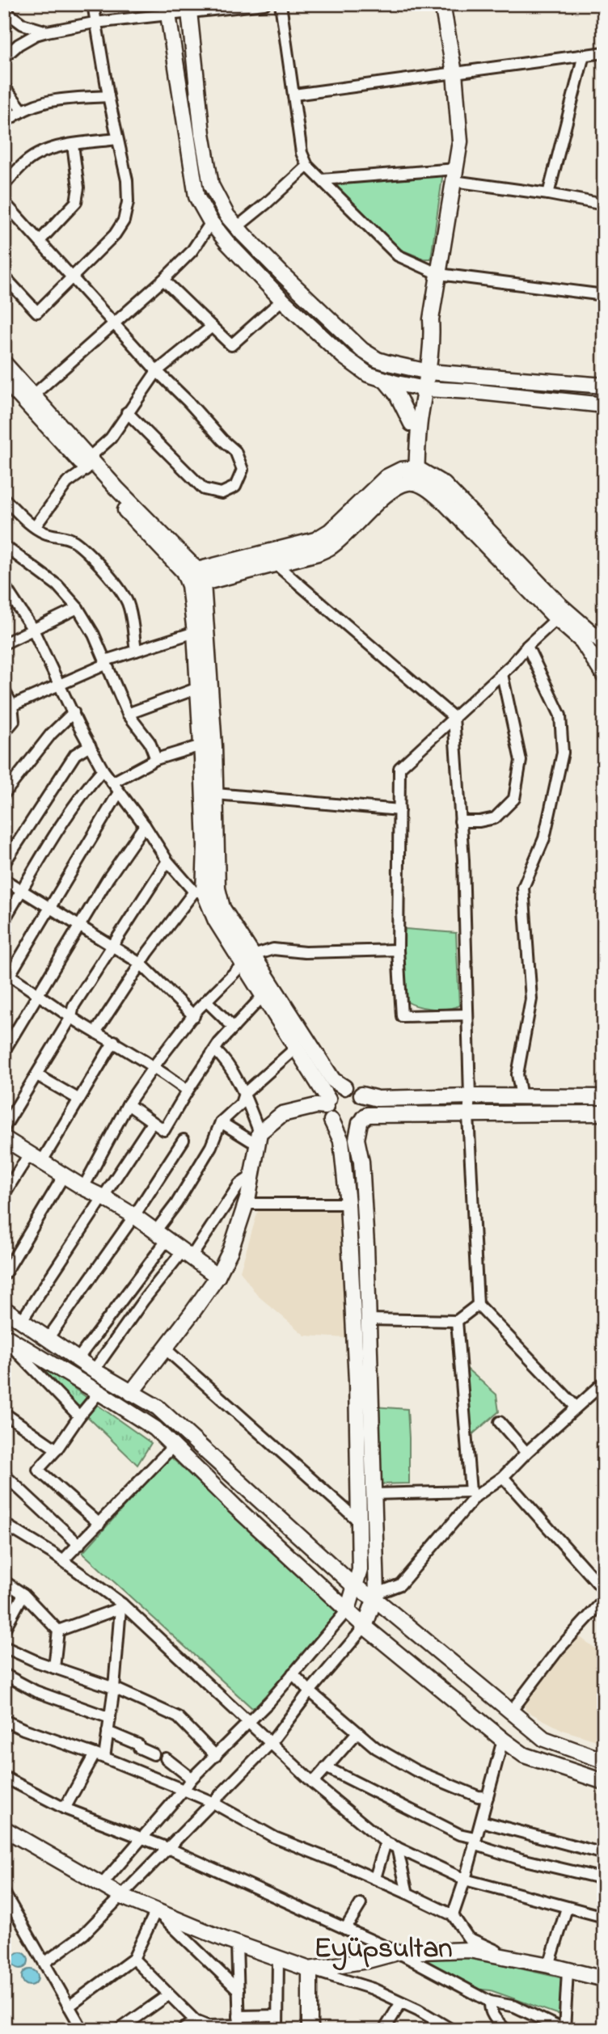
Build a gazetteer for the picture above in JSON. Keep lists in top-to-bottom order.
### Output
{
  "districts": ["Eyüpsultan"]
}
